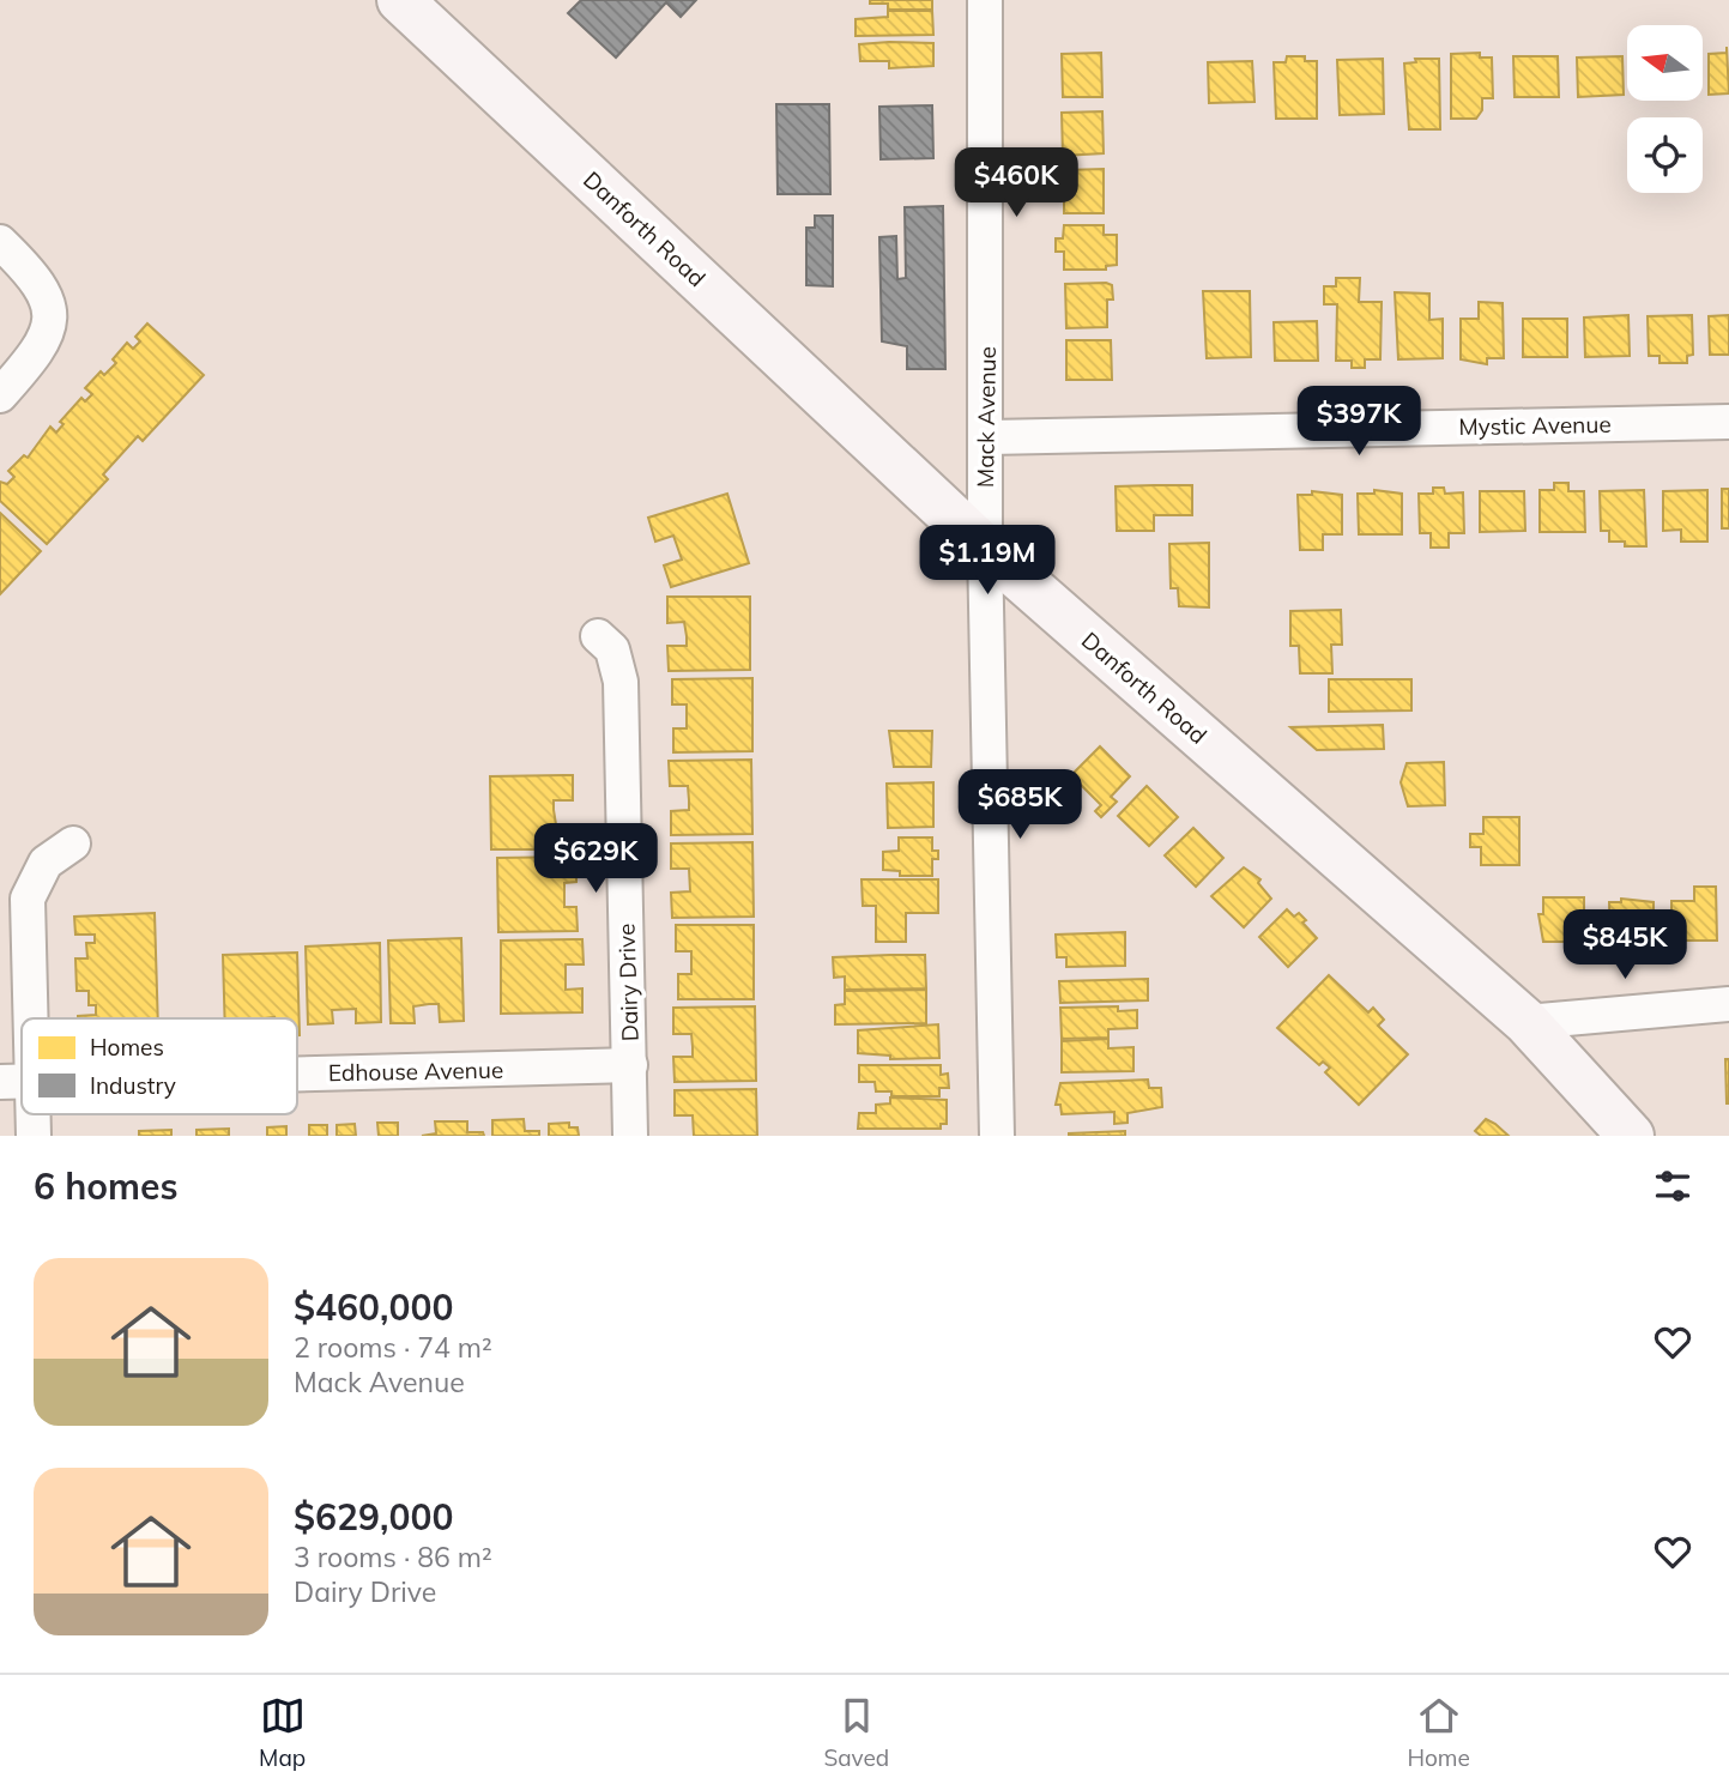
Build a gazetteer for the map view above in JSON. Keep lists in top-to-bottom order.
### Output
{
  "streets": {
    "main road": ["Danforth Road"],
    "street": [
      "Mack Avenue",
      "Mystic Avenue",
      "Dairy Drive",
      "Edhouse Avenue"
    ]
  },
  "crossings": [
    ["Danforth Road", "Mack Avenue"],
    ["Mack Avenue", "Mystic Avenue"],
    ["Dairy Drive", "Edhouse Avenue"]
  ],
  "legend": ["Homes", "Industry"],
  "north": "left",
  "page": {
    "price": [
      "$460K",
      "$397K",
      "$1.19M",
      "$685K",
      "$629K",
      "$845K"
    ],
    "heading": "6 homes",
    "list": [
      {
        "name": "$460,000",
        "note": "2 rooms · 74 m² · Mack Avenue"
      },
      {
        "name": "$629,000",
        "note": "3 rooms · 86 m² · Dairy Drive"
      }
    ],
    "tabs": ["Map", "Saved", "Home"]
  }
}
